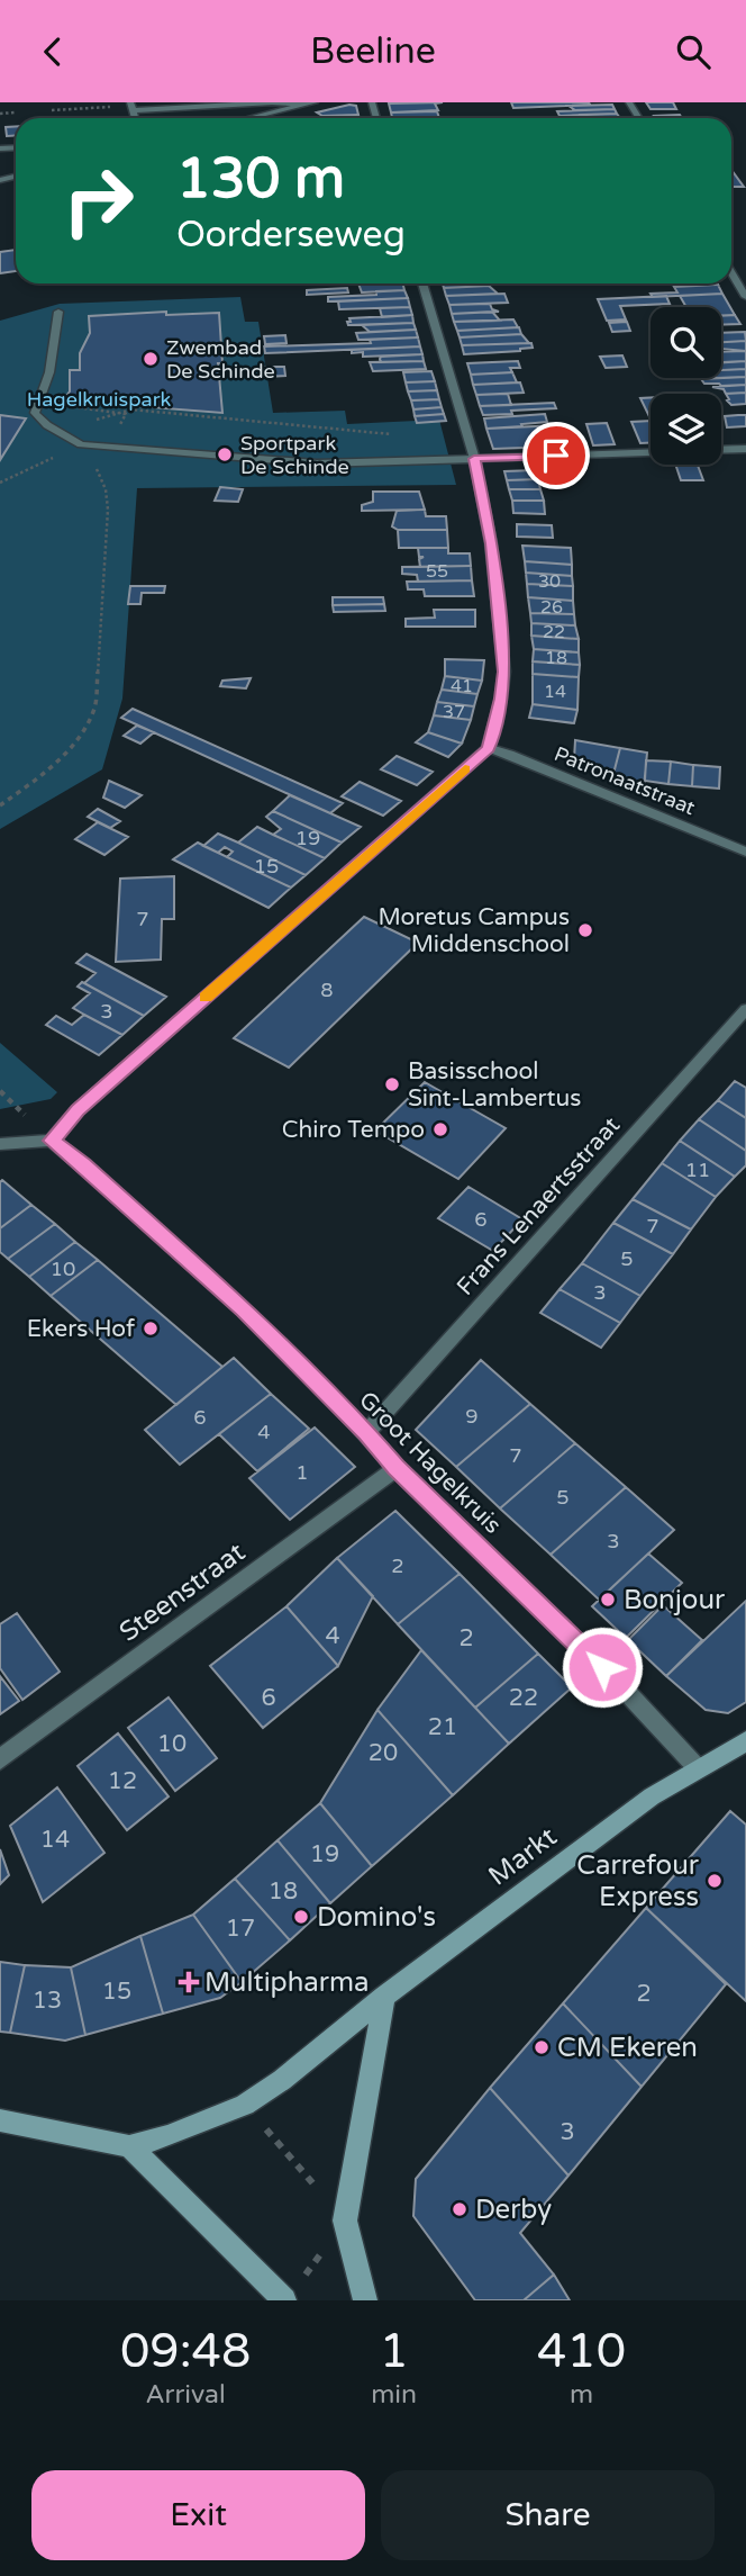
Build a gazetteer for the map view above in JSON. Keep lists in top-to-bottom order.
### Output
{
  "streets": {
    "main road": ["Markt"],
    "street": [
      "Patronaatstraat",
      "Frans Lenaertsstraat",
      "Groot Hagelkruis",
      "Steenstraat"
    ]
  },
  "crossings": [
    ["Frans Lenaertsstraat", "Groot Hagelkruis"],
    ["Groot Hagelkruis", "Steenstraat"],
    ["Groot Hagelkruis", "Markt"]
  ],
  "parks": ["Hagelkruispark"],
  "places": {
    "other": [
      "Zwembad De Schinde",
      "Sportpark De Schinde",
      "Moretus Campus Middenschool",
      "Basisschool Sint-Lambertus",
      "Chiro Tempo",
      "Ekers Hof",
      "Bonjour",
      "Carrefour Express",
      "Domino's",
      "CM Ekeren",
      "Derby"
    ],
    "health": ["Multipharma"]
  },
  "house_numbers": [
    "55",
    "30",
    "26",
    "22",
    "18",
    "41",
    "14",
    "37",
    "19",
    "15",
    "7",
    "8",
    "3",
    "11",
    "6",
    "7",
    "5",
    "10",
    "3",
    "9",
    "6",
    "4",
    "7",
    "1",
    "5",
    "3",
    "2",
    "4",
    "2",
    "6",
    "22",
    "21",
    "10",
    "20",
    "12",
    "14",
    "19",
    "18",
    "17",
    "15",
    "2",
    "13",
    "3"
  ],
  "page": {
    "header": "Beeline",
    "turn": ["130 m", "Oorderseweg"],
    "eta": [
      "09:48",
      "Arrival",
      "1",
      "min",
      "410",
      "m"
    ],
    "buttons": ["Exit", "Share"]
  }
}
